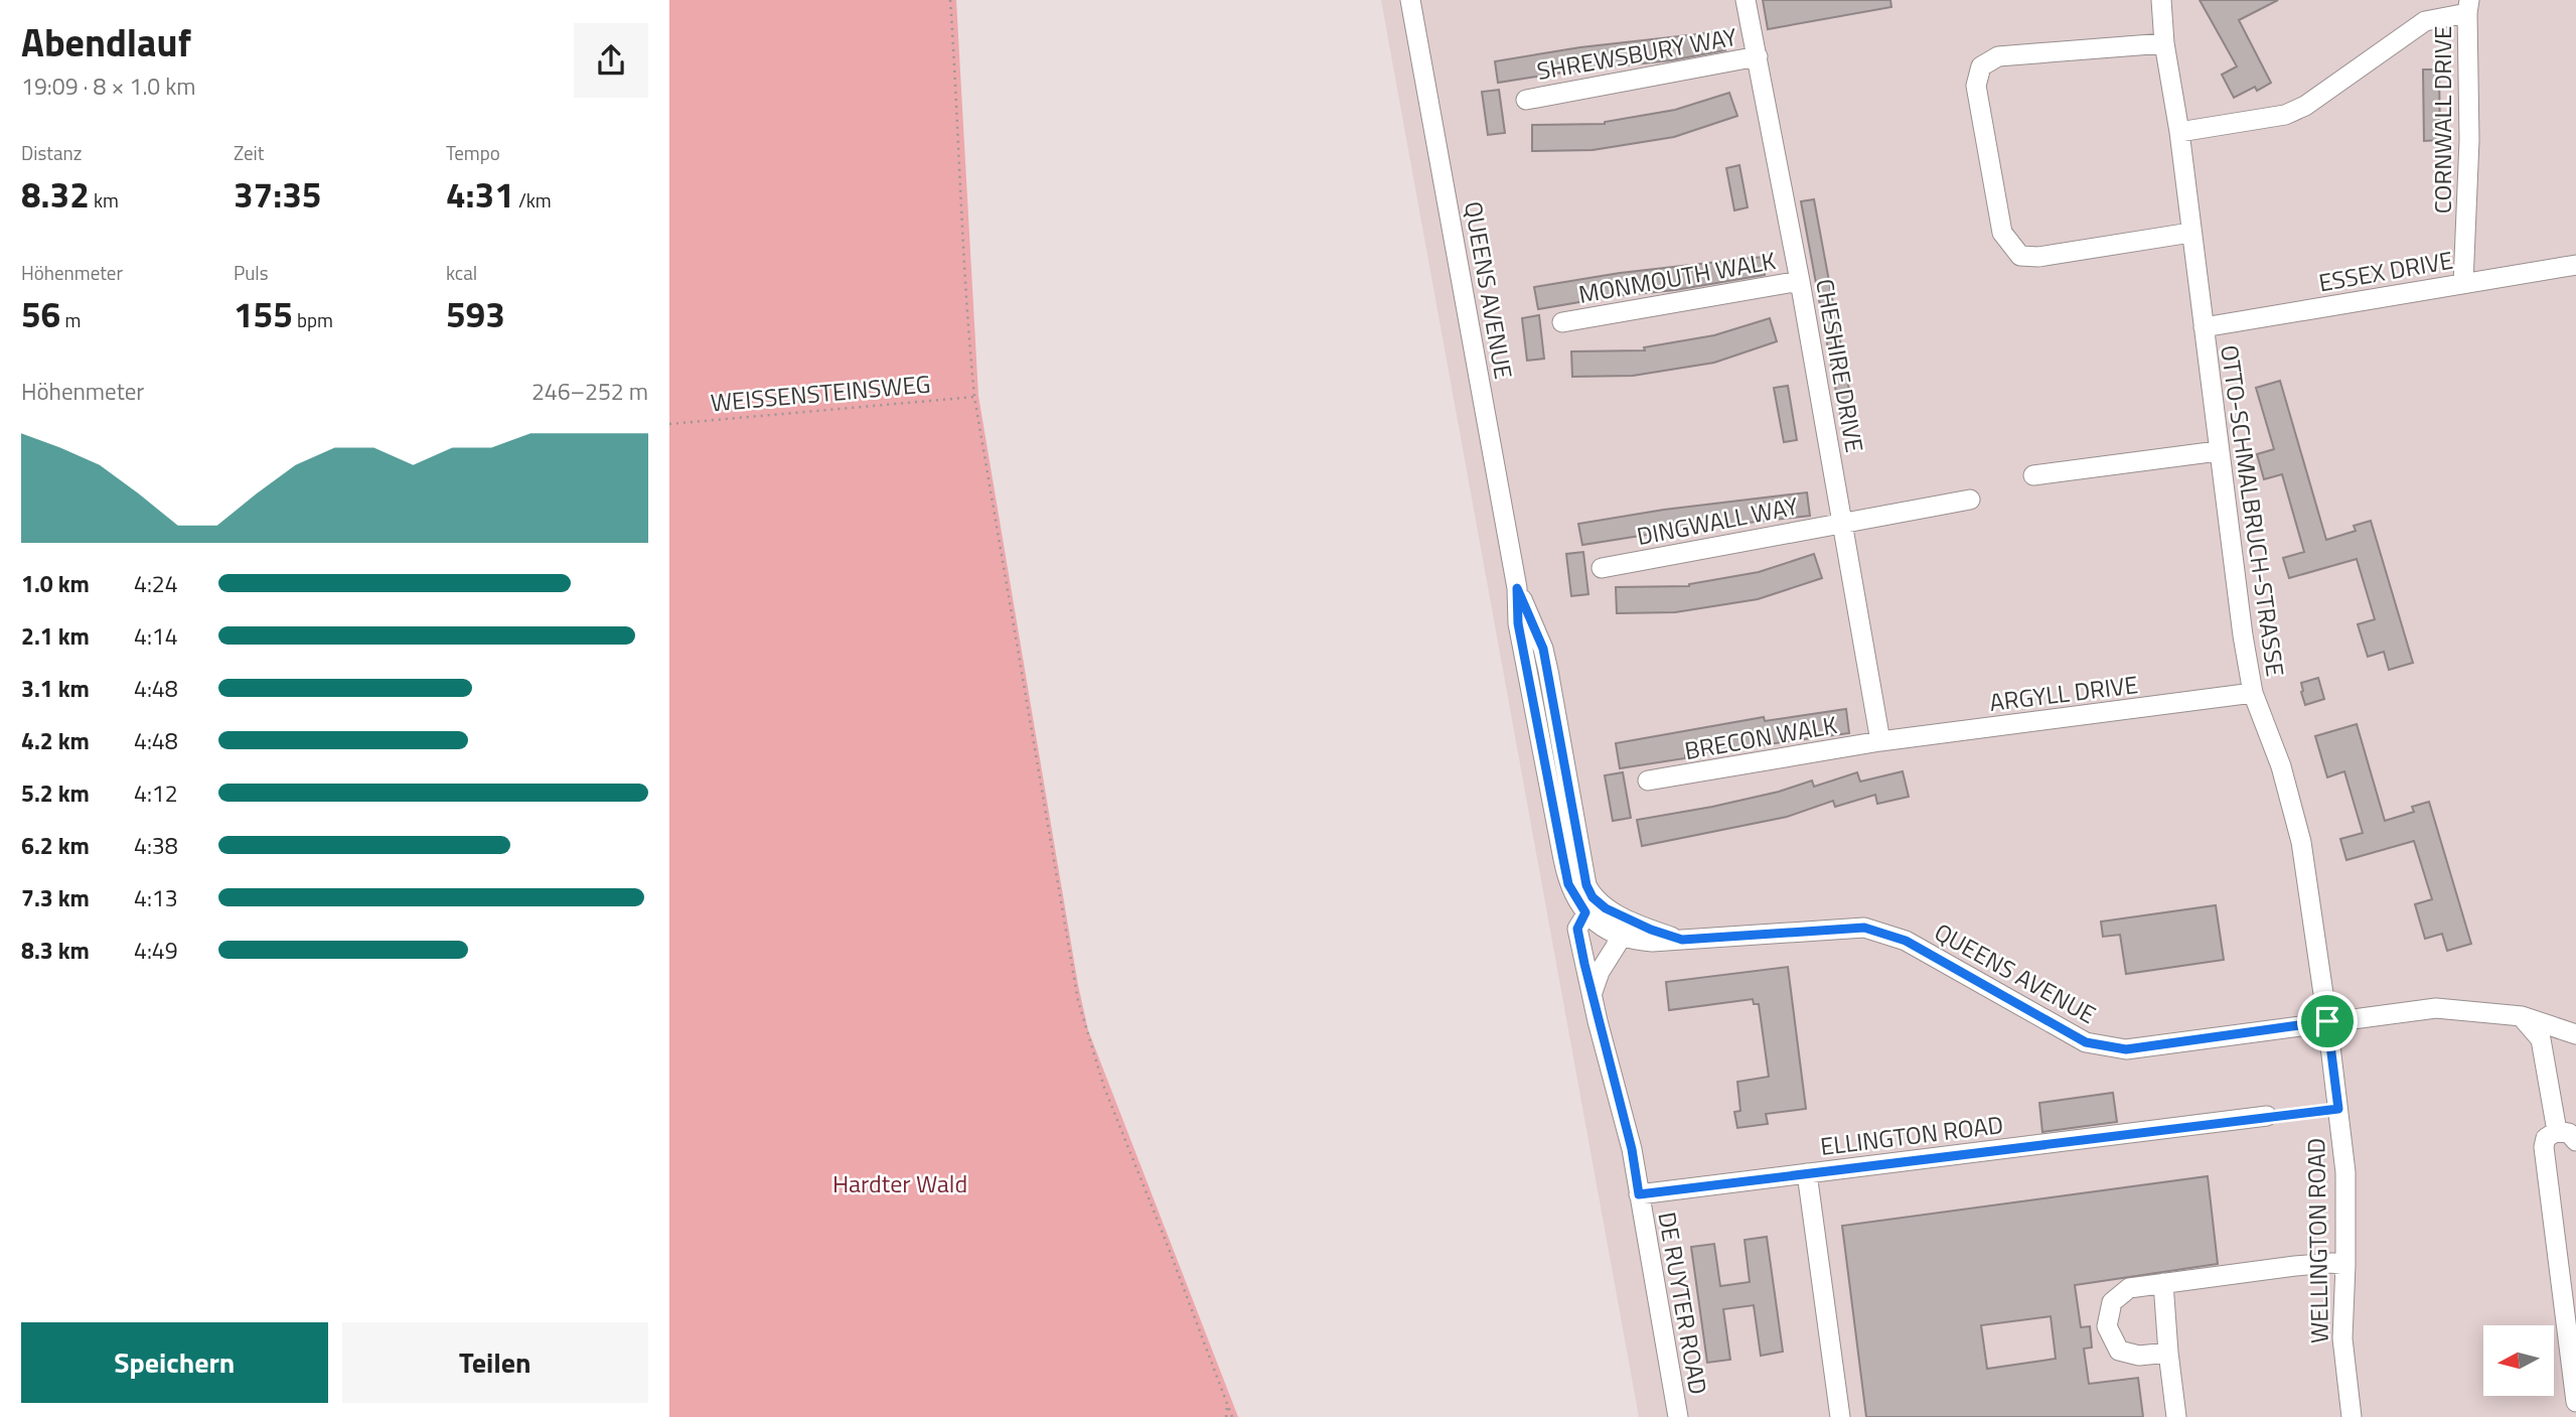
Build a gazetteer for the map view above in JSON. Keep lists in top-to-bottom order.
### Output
{
  "streets": {
    "lane": [
      "SHREWSBURY WAY",
      "CORNWALL DRIVE",
      "ESSEX DRIVE",
      "MONMOUTH WALK",
      "QUEENS AVENUE",
      "CHESHIRE DRIVE",
      "OTTO-SCHMALBRUCH-STRASSE",
      "DINGWALL WAY",
      "ARGYLL DRIVE",
      "BRECON WALK",
      "ELLINGTON ROAD",
      "WELLINGTON ROAD",
      "DE RUYTER ROAD"
    ],
    "path": ["WEISSENSTEINSWEG"]
  },
  "crossings": [
    ["SHREWSBURY WAY", "CHESHIRE DRIVE"],
    ["CORNWALL DRIVE", "ESSEX DRIVE"],
    ["ESSEX DRIVE", "OTTO-SCHMALBRUCH-STRASSE"],
    ["MONMOUTH WALK", "CHESHIRE DRIVE"],
    ["QUEENS AVENUE", "OTTO-SCHMALBRUCH-STRASSE"],
    ["QUEENS AVENUE", "WELLINGTON ROAD"],
    ["QUEENS AVENUE", "DE RUYTER ROAD"],
    ["CHESHIRE DRIVE", "DINGWALL WAY"],
    ["CHESHIRE DRIVE", "ARGYLL DRIVE"],
    ["CHESHIRE DRIVE", "BRECON WALK"],
    ["OTTO-SCHMALBRUCH-STRASSE", "ARGYLL DRIVE"],
    ["OTTO-SCHMALBRUCH-STRASSE", "WELLINGTON ROAD"],
    ["ARGYLL DRIVE", "BRECON WALK"]
  ],
  "parks": ["Hardter Wald"],
  "north": "left",
  "page": {
    "heading": ["Abendlauf", "19:09 · 8 × 1.0 km"],
    "stats": [
      ["Distanz", "8.32 km"],
      ["Zeit", "37:35"],
      ["Tempo", "4:31 /km"],
      ["Höhenmeter", "56 m"],
      ["Puls", "155 bpm"],
      ["kcal", "593"]
    ],
    "chart": ["Höhenmeter", "246–252 m"],
    "list": [
      {
        "name": "1.0 km",
        "note": "4:24"
      },
      {
        "name": "2.1 km",
        "note": "4:14"
      },
      {
        "name": "3.1 km",
        "note": "4:48"
      },
      {
        "name": "4.2 km",
        "note": "4:48"
      },
      {
        "name": "5.2 km",
        "note": "4:12"
      },
      {
        "name": "6.2 km",
        "note": "4:38"
      },
      {
        "name": "7.3 km",
        "note": "4:13"
      },
      {
        "name": "8.3 km",
        "note": "4:49"
      }
    ],
    "buttons": ["Speichern", "Teilen"]
  }
}
